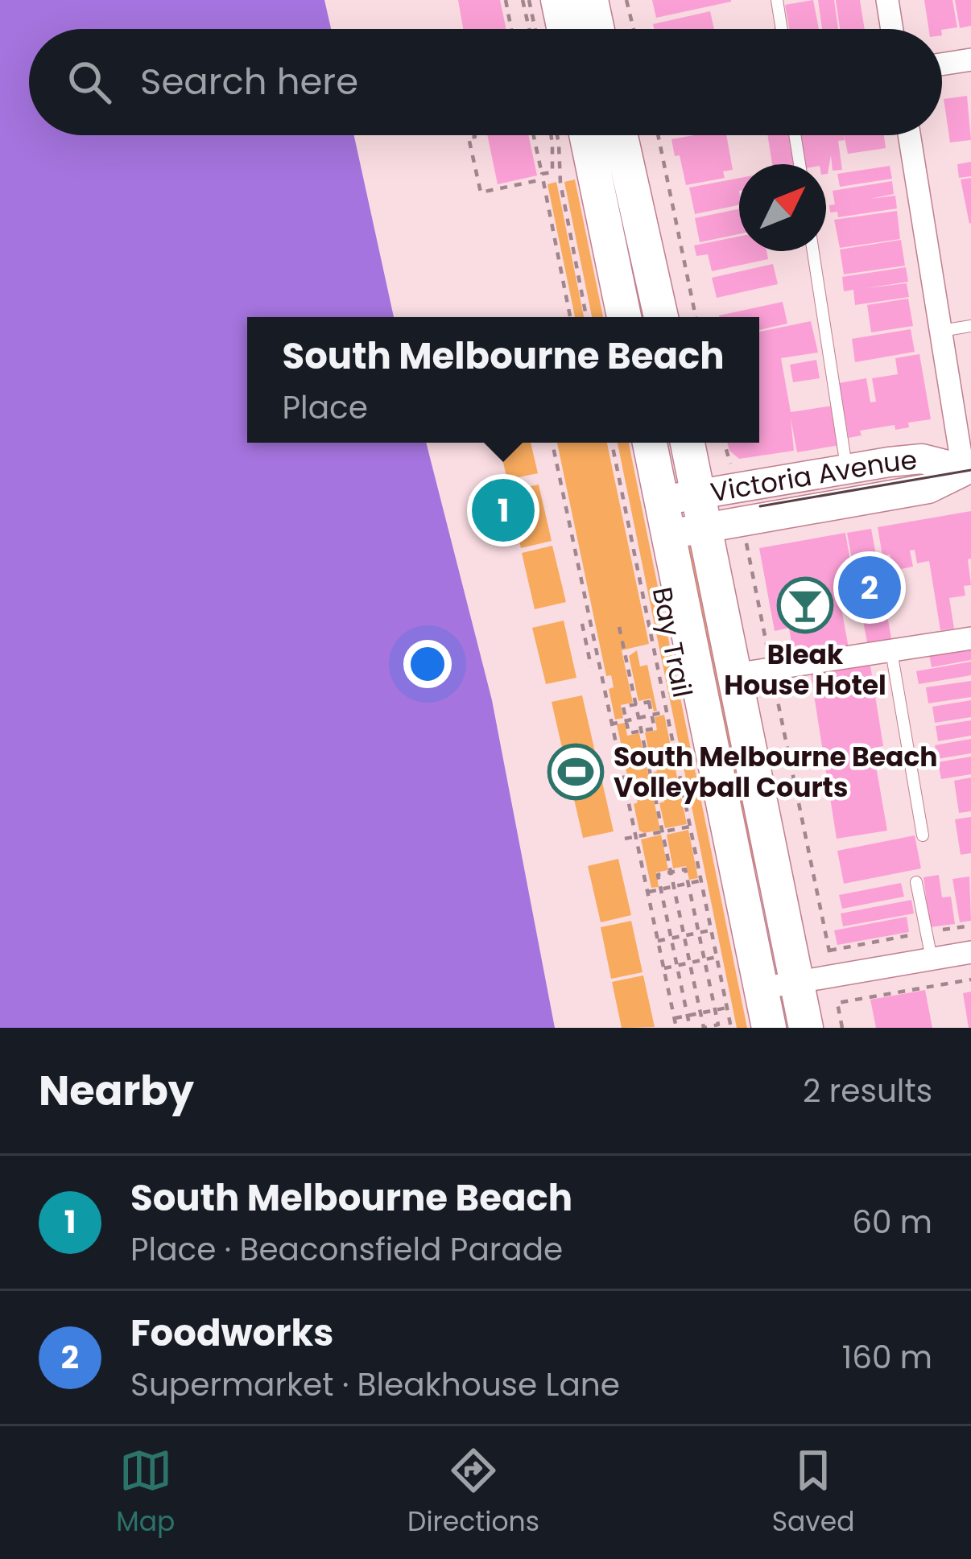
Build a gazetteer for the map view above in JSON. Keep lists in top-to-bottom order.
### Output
{
  "streets": {
    "street": ["Victoria Avenue"],
    "path": ["Bay Trail"]
  },
  "places": {
    "bar": ["Bleak House Hotel"],
    "sports": ["South Melbourne Beach Volleyball Courts"]
  },
  "north": "top right",
  "page": {
    "search": "Search here",
    "popup": ["South Melbourne Beach", "Place"],
    "pins": ["1", "2"],
    "heading": ["Nearby", "2 results"],
    "list": [
      {
        "mark": "1",
        "name": "South Melbourne Beach",
        "note": "Place · Beaconsfield Parade",
        "value": "60 m"
      },
      {
        "mark": "2",
        "name": "Foodworks",
        "note": "Supermarket · Bleakhouse Lane",
        "value": "160 m"
      }
    ],
    "nav": ["Map", "Directions", "Saved"]
  }
}
